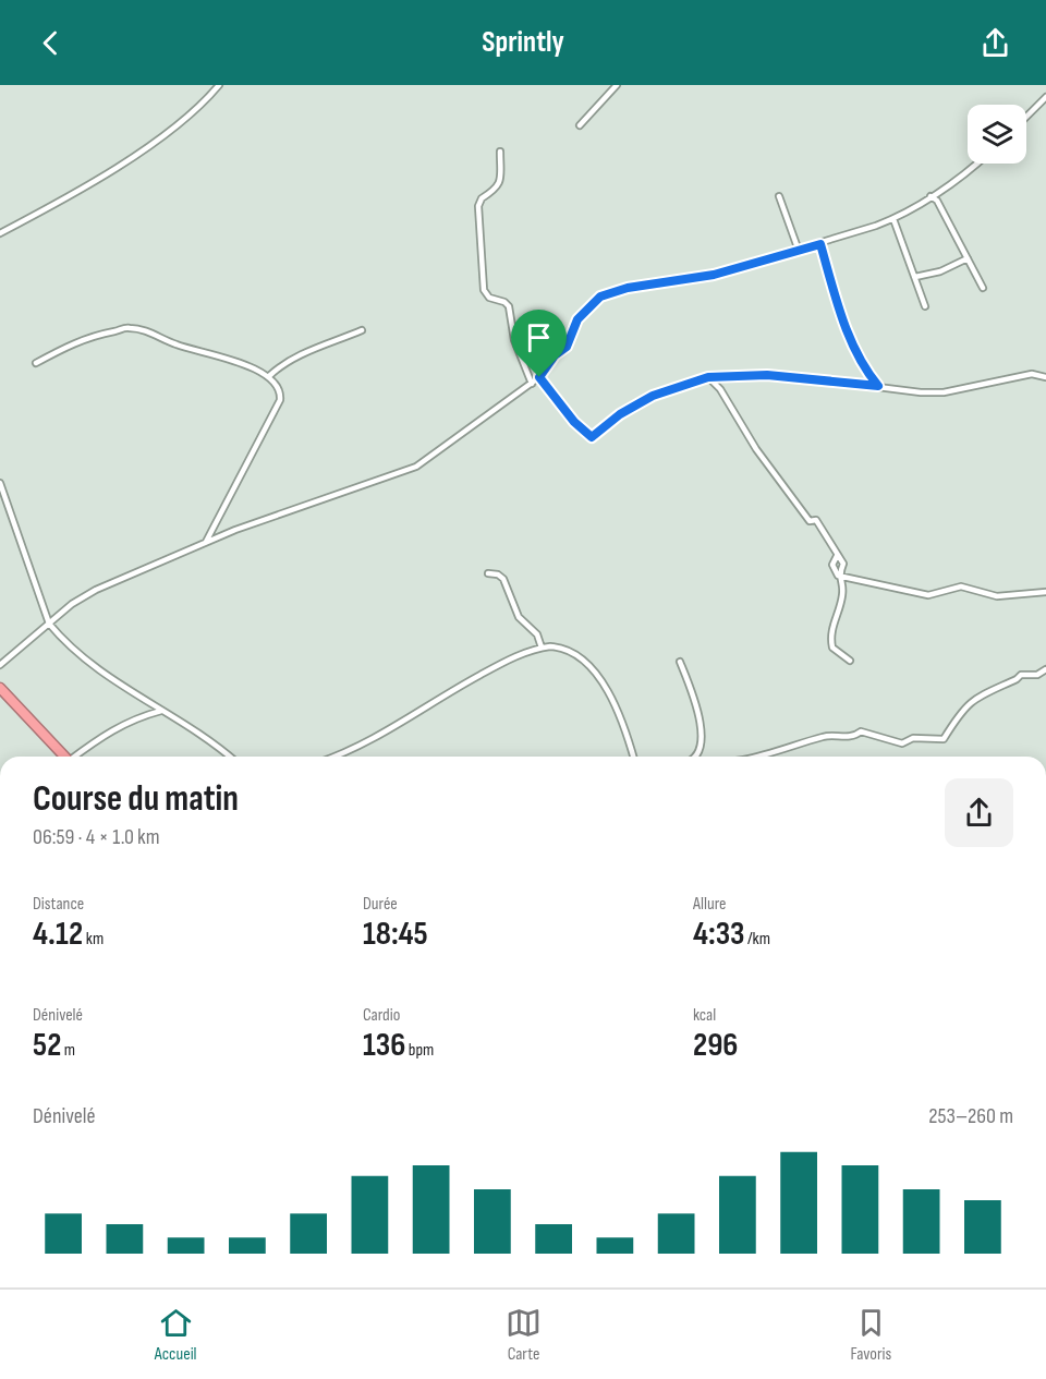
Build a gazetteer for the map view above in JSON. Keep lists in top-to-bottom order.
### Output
{
  "page": {
    "header": "Sprintly",
    "heading": ["Course du matin", "06:59 · 4 × 1.0 km"],
    "stats": [
      ["Distance", "4.12 km"],
      ["Durée", "18:45"],
      ["Allure", "4:33 /km"],
      ["Dénivelé", "52 m"],
      ["Cardio", "136 bpm"],
      ["kcal", "296"]
    ],
    "chart": ["Dénivelé", "253–260 m"],
    "tabs": ["Accueil", "Carte", "Favoris"]
  }
}
